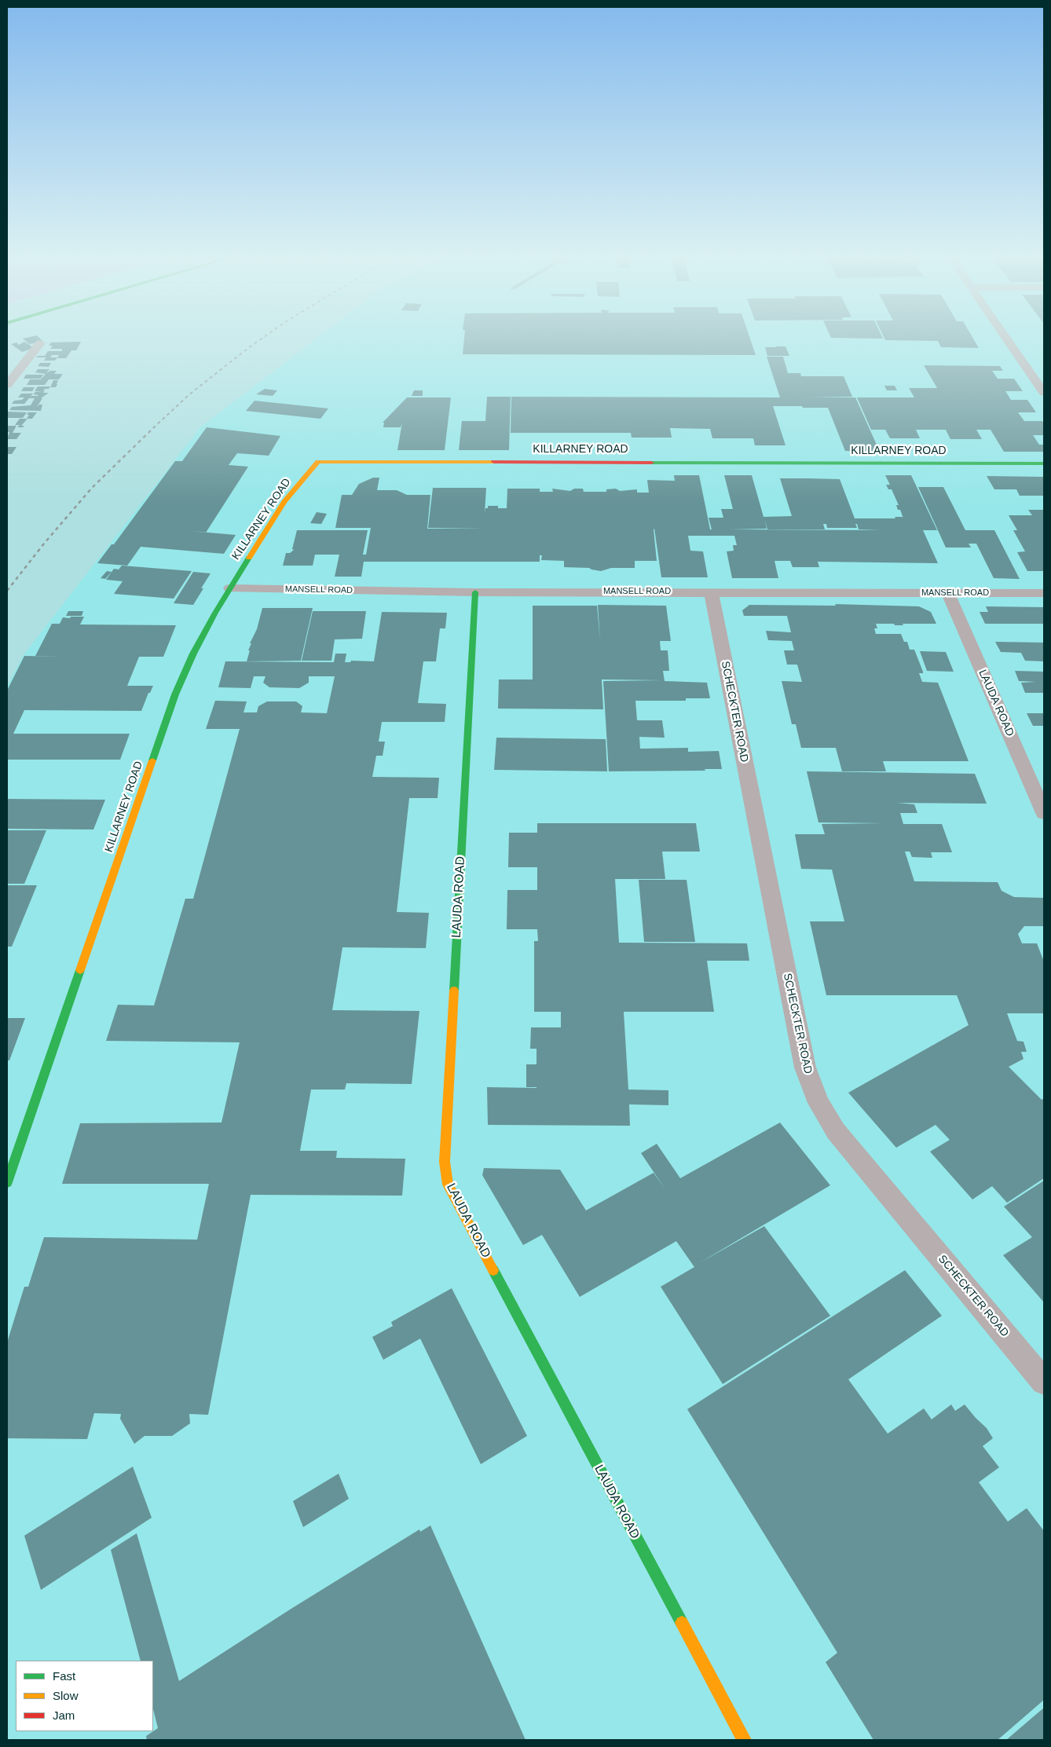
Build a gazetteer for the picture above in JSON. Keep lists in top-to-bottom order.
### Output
{
  "streets": {
    "main road": ["KILLARNEY ROAD", "LAUDA ROAD"],
    "street": ["MANSELL ROAD", "SCHECKTER ROAD"]
  },
  "crossings": [
    ["KILLARNEY ROAD", "MANSELL ROAD"],
    ["MANSELL ROAD", "LAUDA ROAD"],
    ["MANSELL ROAD", "SCHECKTER ROAD"]
  ],
  "legend": ["Fast", "Slow", "Jam"]
}
